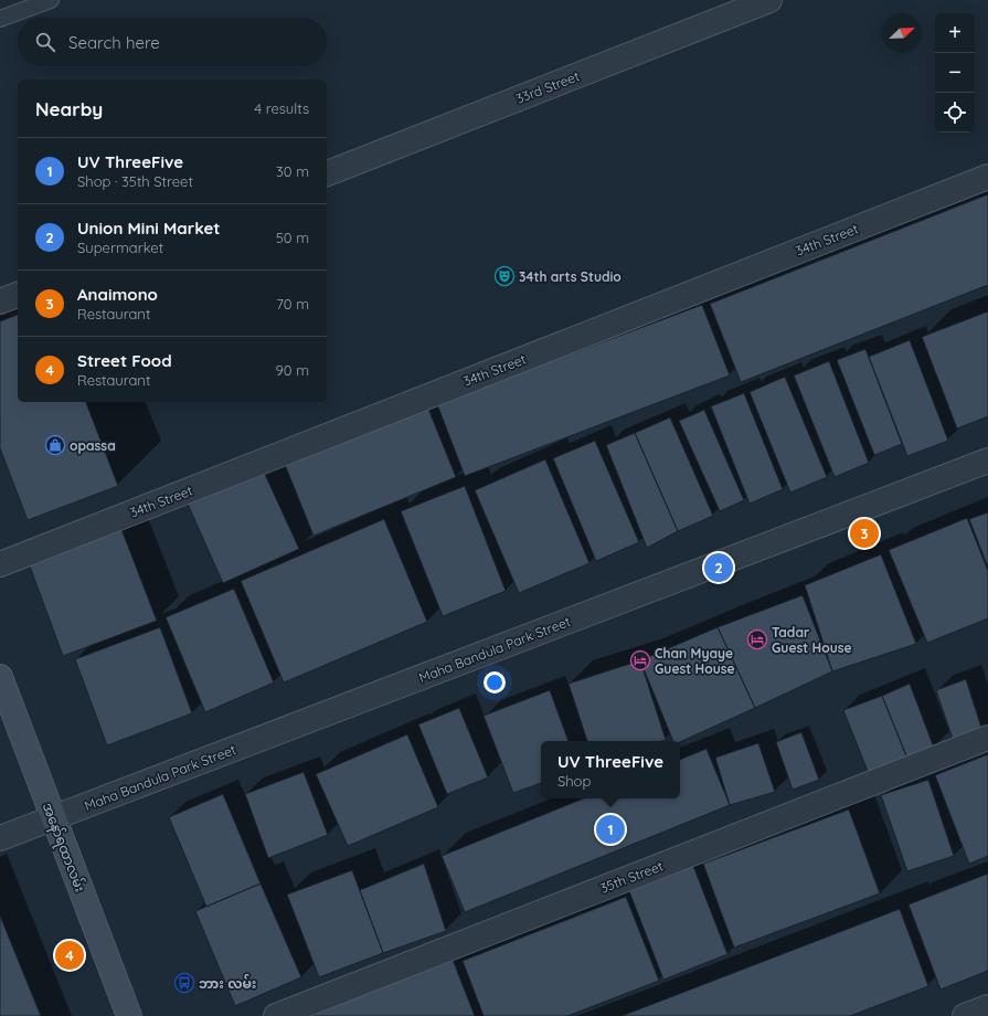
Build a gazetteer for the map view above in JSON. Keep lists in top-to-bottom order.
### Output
{
  "streets": {
    "main road": ["အနော်ရထာလမ်း"],
    "street": [
      "33rd Street",
      "34th Street",
      "Maha Bandula Park Street",
      "35th Street"
    ]
  },
  "crossings": [
    ["Maha Bandula Park Street", "အနော်ရထာလမ်း"]
  ],
  "places": {
    "theatre": ["34th arts Studio"],
    "shop": ["opassa"],
    "hotel": ["Tadar Guest House", "Chan Myaye Guest House"],
    "bus stop": ["ဘား လမ်း"]
  },
  "north": "top right",
  "page": {
    "map_buttons": ["+", "−"],
    "search": "Search here",
    "heading": ["Nearby", "4 results"],
    "list": [
      {
        "mark": "1",
        "name": "UV ThreeFive",
        "note": "Shop · 35th Street",
        "value": "30 m"
      },
      {
        "mark": "2",
        "name": "Union Mini Market",
        "note": "Supermarket",
        "value": "50 m"
      },
      {
        "mark": "3",
        "name": "Anaimono",
        "note": "Restaurant",
        "value": "70 m"
      },
      {
        "mark": "4",
        "name": "Street Food",
        "note": "Restaurant",
        "value": "90 m"
      }
    ],
    "pins": [
      "3",
      "2",
      "1",
      "4"
    ],
    "popup": ["UV ThreeFive", "Shop"]
  }
}
